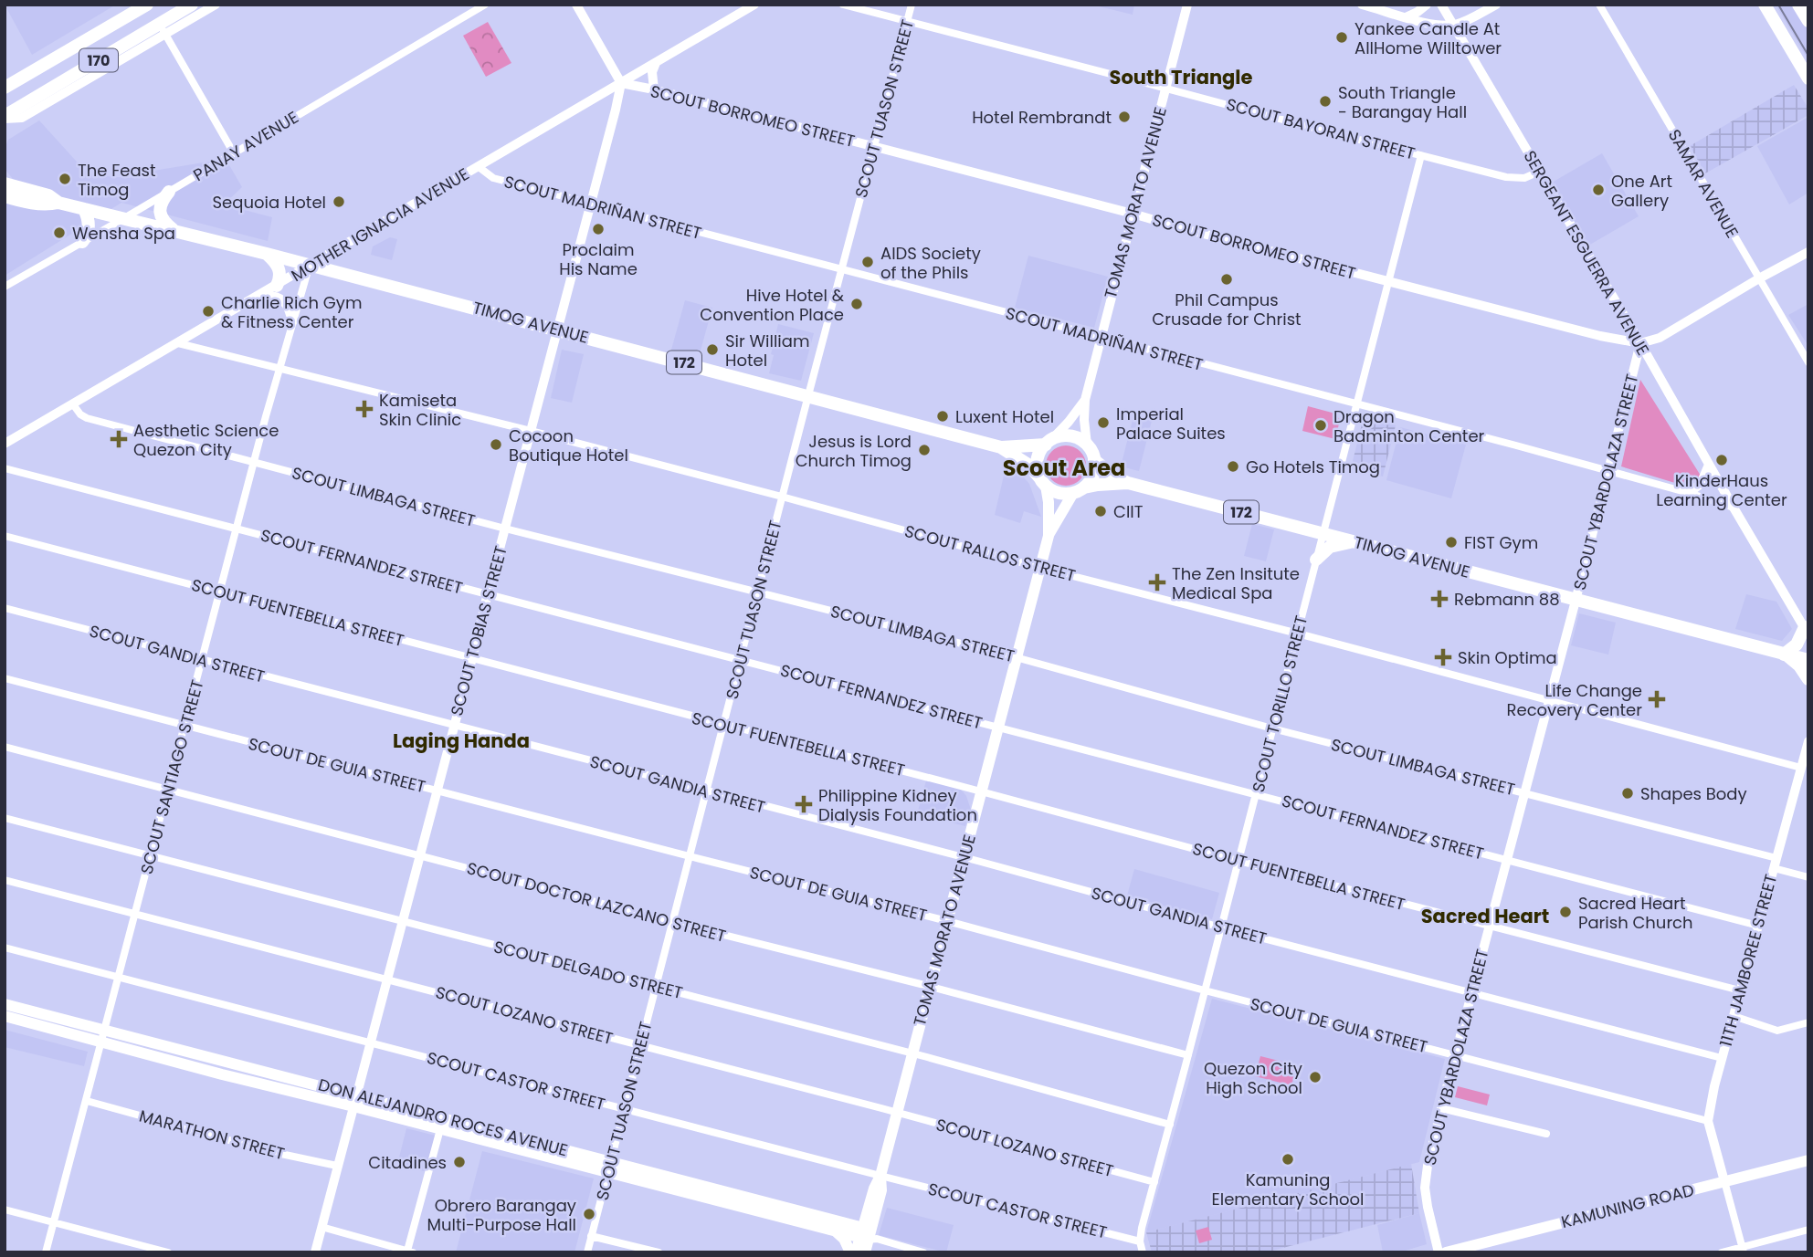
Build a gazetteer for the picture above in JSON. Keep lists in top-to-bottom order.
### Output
{
  "streets": {
    "main road": [
      "170",
      "TOMAS MORATO AVENUE",
      "TIMOG AVENUE",
      "172",
      "DON ALEJANDRO ROCES AVENUE",
      "KAMUNING ROAD"
    ],
    "street": [
      "SCOUT TUASON STREET",
      "SCOUT BORROMEO STREET",
      "SCOUT BAYORAN STREET",
      "PANAY AVENUE",
      "SAMAR AVENUE",
      "SCOUT MADRIÑAN STREET",
      "MOTHER IGNACIA AVENUE",
      "SERGEANT ESGUERRA AVENUE",
      "SCOUT YBARDOLAZA STREET",
      "SCOUT LIMBAGA STREET",
      "SCOUT RALLOS STREET",
      "SCOUT FERNANDEZ STREET",
      "SCOUT FUENTEBELLA STREET",
      "SCOUT TOBIAS STREET",
      "SCOUT GANDIA STREET",
      "SCOUT TORILLO STREET",
      "SCOUT DE GUIA STREET",
      "SCOUT SANTIAGO STREET",
      "SCOUT DOCTOR LAZCANO STREET",
      "11TH JAMBOREE STREET",
      "SCOUT DELGADO STREET",
      "SCOUT LOZANO STREET",
      "SCOUT CASTOR STREET",
      "MARATHON STREET"
    ]
  },
  "crossings": [
    ["SCOUT TUASON STREET", "SCOUT BORROMEO STREET"],
    ["SCOUT TUASON STREET", "SCOUT BAYORAN STREET"],
    ["SCOUT TUASON STREET", "SCOUT MADRIÑAN STREET"],
    ["SCOUT TUASON STREET", "TIMOG AVENUE"],
    ["SCOUT TUASON STREET", "SCOUT LIMBAGA STREET"],
    ["SCOUT TUASON STREET", "SCOUT RALLOS STREET"],
    ["SCOUT TUASON STREET", "SCOUT FERNANDEZ STREET"],
    ["SCOUT TUASON STREET", "SCOUT FUENTEBELLA STREET"],
    ["SCOUT TUASON STREET", "SCOUT GANDIA STREET"],
    ["SCOUT TUASON STREET", "SCOUT DE GUIA STREET"],
    ["SCOUT TUASON STREET", "SCOUT DOCTOR LAZCANO STREET"],
    ["SCOUT TUASON STREET", "SCOUT DELGADO STREET"],
    ["SCOUT TUASON STREET", "SCOUT LOZANO STREET"],
    ["SCOUT TUASON STREET", "SCOUT CASTOR STREET"],
    ["SCOUT TUASON STREET", "DON ALEJANDRO ROCES AVENUE"],
    ["SCOUT BORROMEO STREET", "TOMAS MORATO AVENUE"],
    ["SCOUT BORROMEO STREET", "MOTHER IGNACIA AVENUE"],
    ["SCOUT BORROMEO STREET", "SERGEANT ESGUERRA AVENUE"],
    ["SCOUT BORROMEO STREET", "SCOUT YBARDOLAZA STREET"],
    ["SCOUT BORROMEO STREET", "SCOUT TOBIAS STREET"],
    ["SCOUT BORROMEO STREET", "SCOUT TORILLO STREET"],
    ["SCOUT BAYORAN STREET", "TOMAS MORATO AVENUE"],
    ["SCOUT BAYORAN STREET", "SERGEANT ESGUERRA AVENUE"],
    ["SCOUT BAYORAN STREET", "SCOUT TORILLO STREET"],
    ["PANAY AVENUE", "TIMOG AVENUE"],
    ["TOMAS MORATO AVENUE", "SCOUT MADRIÑAN STREET"],
    ["TOMAS MORATO AVENUE", "TIMOG AVENUE"],
    ["TOMAS MORATO AVENUE", "172"],
    ["TOMAS MORATO AVENUE", "SCOUT LIMBAGA STREET"],
    ["TOMAS MORATO AVENUE", "SCOUT RALLOS STREET"],
    ["TOMAS MORATO AVENUE", "SCOUT FERNANDEZ STREET"],
    ["TOMAS MORATO AVENUE", "SCOUT FUENTEBELLA STREET"],
    ["TOMAS MORATO AVENUE", "SCOUT GANDIA STREET"],
    ["TOMAS MORATO AVENUE", "SCOUT DE GUIA STREET"],
    ["TOMAS MORATO AVENUE", "SCOUT DOCTOR LAZCANO STREET"],
    ["TOMAS MORATO AVENUE", "SCOUT DELGADO STREET"],
    ["TOMAS MORATO AVENUE", "SCOUT LOZANO STREET"],
    ["TOMAS MORATO AVENUE", "SCOUT CASTOR STREET"],
    ["TOMAS MORATO AVENUE", "DON ALEJANDRO ROCES AVENUE"],
    ["SCOUT MADRIÑAN STREET", "MOTHER IGNACIA AVENUE"],
    ["SCOUT MADRIÑAN STREET", "SERGEANT ESGUERRA AVENUE"],
    ["SCOUT MADRIÑAN STREET", "SCOUT YBARDOLAZA STREET"],
    ["SCOUT MADRIÑAN STREET", "SCOUT TOBIAS STREET"],
    ["SCOUT MADRIÑAN STREET", "SCOUT TORILLO STREET"],
    ["MOTHER IGNACIA AVENUE", "TIMOG AVENUE"],
    ["MOTHER IGNACIA AVENUE", "SCOUT LIMBAGA STREET"],
    ["MOTHER IGNACIA AVENUE", "SCOUT RALLOS STREET"],
    ["MOTHER IGNACIA AVENUE", "SCOUT TOBIAS STREET"],
    ["MOTHER IGNACIA AVENUE", "SCOUT SANTIAGO STREET"],
    ["SERGEANT ESGUERRA AVENUE", "SCOUT YBARDOLAZA STREET"],
    ["TIMOG AVENUE", "172"],
    ["TIMOG AVENUE", "SCOUT YBARDOLAZA STREET"],
    ["TIMOG AVENUE", "SCOUT TOBIAS STREET"],
    ["TIMOG AVENUE", "SCOUT TORILLO STREET"],
    ["TIMOG AVENUE", "SCOUT SANTIAGO STREET"],
    ["SCOUT YBARDOLAZA STREET", "SCOUT LIMBAGA STREET"],
    ["SCOUT YBARDOLAZA STREET", "SCOUT RALLOS STREET"],
    ["SCOUT YBARDOLAZA STREET", "SCOUT FERNANDEZ STREET"],
    ["SCOUT YBARDOLAZA STREET", "SCOUT FUENTEBELLA STREET"],
    ["SCOUT YBARDOLAZA STREET", "SCOUT GANDIA STREET"],
    ["SCOUT YBARDOLAZA STREET", "SCOUT DE GUIA STREET"],
    ["SCOUT LIMBAGA STREET", "SCOUT TOBIAS STREET"],
    ["SCOUT LIMBAGA STREET", "SCOUT TORILLO STREET"],
    ["SCOUT LIMBAGA STREET", "SCOUT SANTIAGO STREET"],
    ["SCOUT LIMBAGA STREET", "11TH JAMBOREE STREET"],
    ["SCOUT RALLOS STREET", "SCOUT TOBIAS STREET"],
    ["SCOUT RALLOS STREET", "SCOUT TORILLO STREET"],
    ["SCOUT RALLOS STREET", "SCOUT SANTIAGO STREET"],
    ["SCOUT RALLOS STREET", "11TH JAMBOREE STREET"],
    ["SCOUT FERNANDEZ STREET", "SCOUT TOBIAS STREET"],
    ["SCOUT FERNANDEZ STREET", "SCOUT TORILLO STREET"],
    ["SCOUT FERNANDEZ STREET", "SCOUT SANTIAGO STREET"],
    ["SCOUT FERNANDEZ STREET", "11TH JAMBOREE STREET"],
    ["SCOUT FUENTEBELLA STREET", "SCOUT TOBIAS STREET"],
    ["SCOUT FUENTEBELLA STREET", "SCOUT TORILLO STREET"],
    ["SCOUT FUENTEBELLA STREET", "SCOUT SANTIAGO STREET"],
    ["SCOUT FUENTEBELLA STREET", "11TH JAMBOREE STREET"],
    ["SCOUT TOBIAS STREET", "SCOUT GANDIA STREET"],
    ["SCOUT TOBIAS STREET", "SCOUT DE GUIA STREET"],
    ["SCOUT TOBIAS STREET", "SCOUT DOCTOR LAZCANO STREET"],
    ["SCOUT TOBIAS STREET", "SCOUT DELGADO STREET"],
    ["SCOUT TOBIAS STREET", "SCOUT LOZANO STREET"],
    ["SCOUT TOBIAS STREET", "SCOUT CASTOR STREET"],
    ["SCOUT TOBIAS STREET", "DON ALEJANDRO ROCES AVENUE"],
    ["SCOUT TOBIAS STREET", "MARATHON STREET"],
    ["SCOUT GANDIA STREET", "SCOUT TORILLO STREET"],
    ["SCOUT GANDIA STREET", "SCOUT SANTIAGO STREET"],
    ["SCOUT GANDIA STREET", "11TH JAMBOREE STREET"],
    ["SCOUT TORILLO STREET", "SCOUT DE GUIA STREET"],
    ["SCOUT TORILLO STREET", "SCOUT DOCTOR LAZCANO STREET"],
    ["SCOUT TORILLO STREET", "SCOUT DELGADO STREET"],
    ["SCOUT TORILLO STREET", "SCOUT LOZANO STREET"],
    ["SCOUT TORILLO STREET", "SCOUT CASTOR STREET"],
    ["SCOUT DE GUIA STREET", "SCOUT SANTIAGO STREET"],
    ["SCOUT DE GUIA STREET", "11TH JAMBOREE STREET"],
    ["SCOUT SANTIAGO STREET", "SCOUT DOCTOR LAZCANO STREET"],
    ["SCOUT SANTIAGO STREET", "SCOUT DELGADO STREET"],
    ["SCOUT SANTIAGO STREET", "SCOUT LOZANO STREET"],
    ["SCOUT SANTIAGO STREET", "SCOUT CASTOR STREET"],
    ["SCOUT SANTIAGO STREET", "DON ALEJANDRO ROCES AVENUE"],
    ["SCOUT SANTIAGO STREET", "MARATHON STREET"],
    ["11TH JAMBOREE STREET", "KAMUNING ROAD"]
  ],
  "districts": [
    "South Triangle",
    "Scout Area",
    "Laging Handa",
    "Sacred Heart"
  ],
  "places": {
    "other": [
      "Yankee Candle At AllHome Willtower",
      "South Triangle - Barangay Hall",
      "Hotel Rembrandt",
      "The Feast Timog",
      "One Art Gallery",
      "Sequoia Hotel",
      "Proclaim His Name",
      "Wensha Spa",
      "AIDS Society of the Phils",
      "Phil Campus Crusade for Christ",
      "Hive Hotel & Convention Place",
      "Charlie Rich Gym & Fitness Center",
      "Sir William Hotel",
      "Luxent Hotel",
      "Imperial Palace Suites",
      "Dragon Badminton Center",
      "Cocoon Boutique Hotel",
      "Jesus is Lord Church Timog",
      "KinderHaus Learning Center",
      "Go Hotels Timog",
      "CIIT",
      "FIST Gym",
      "Shapes Body",
      "Sacred Heart Parish Church",
      "Quezon City High School",
      "Kamuning Elementary School",
      "Citadines",
      "Obrero Barangay Multi-Purpose Hall"
    ],
    "health": [
      "Kamiseta Skin Clinic",
      "Aesthetic Science Quezon City",
      "The Zen Insitute Medical Spa",
      "Rebmann 88",
      "Skin Optima",
      "Life Change Recovery Center",
      "Philippine Kidney Dialysis Foundation"
    ]
  }
}
